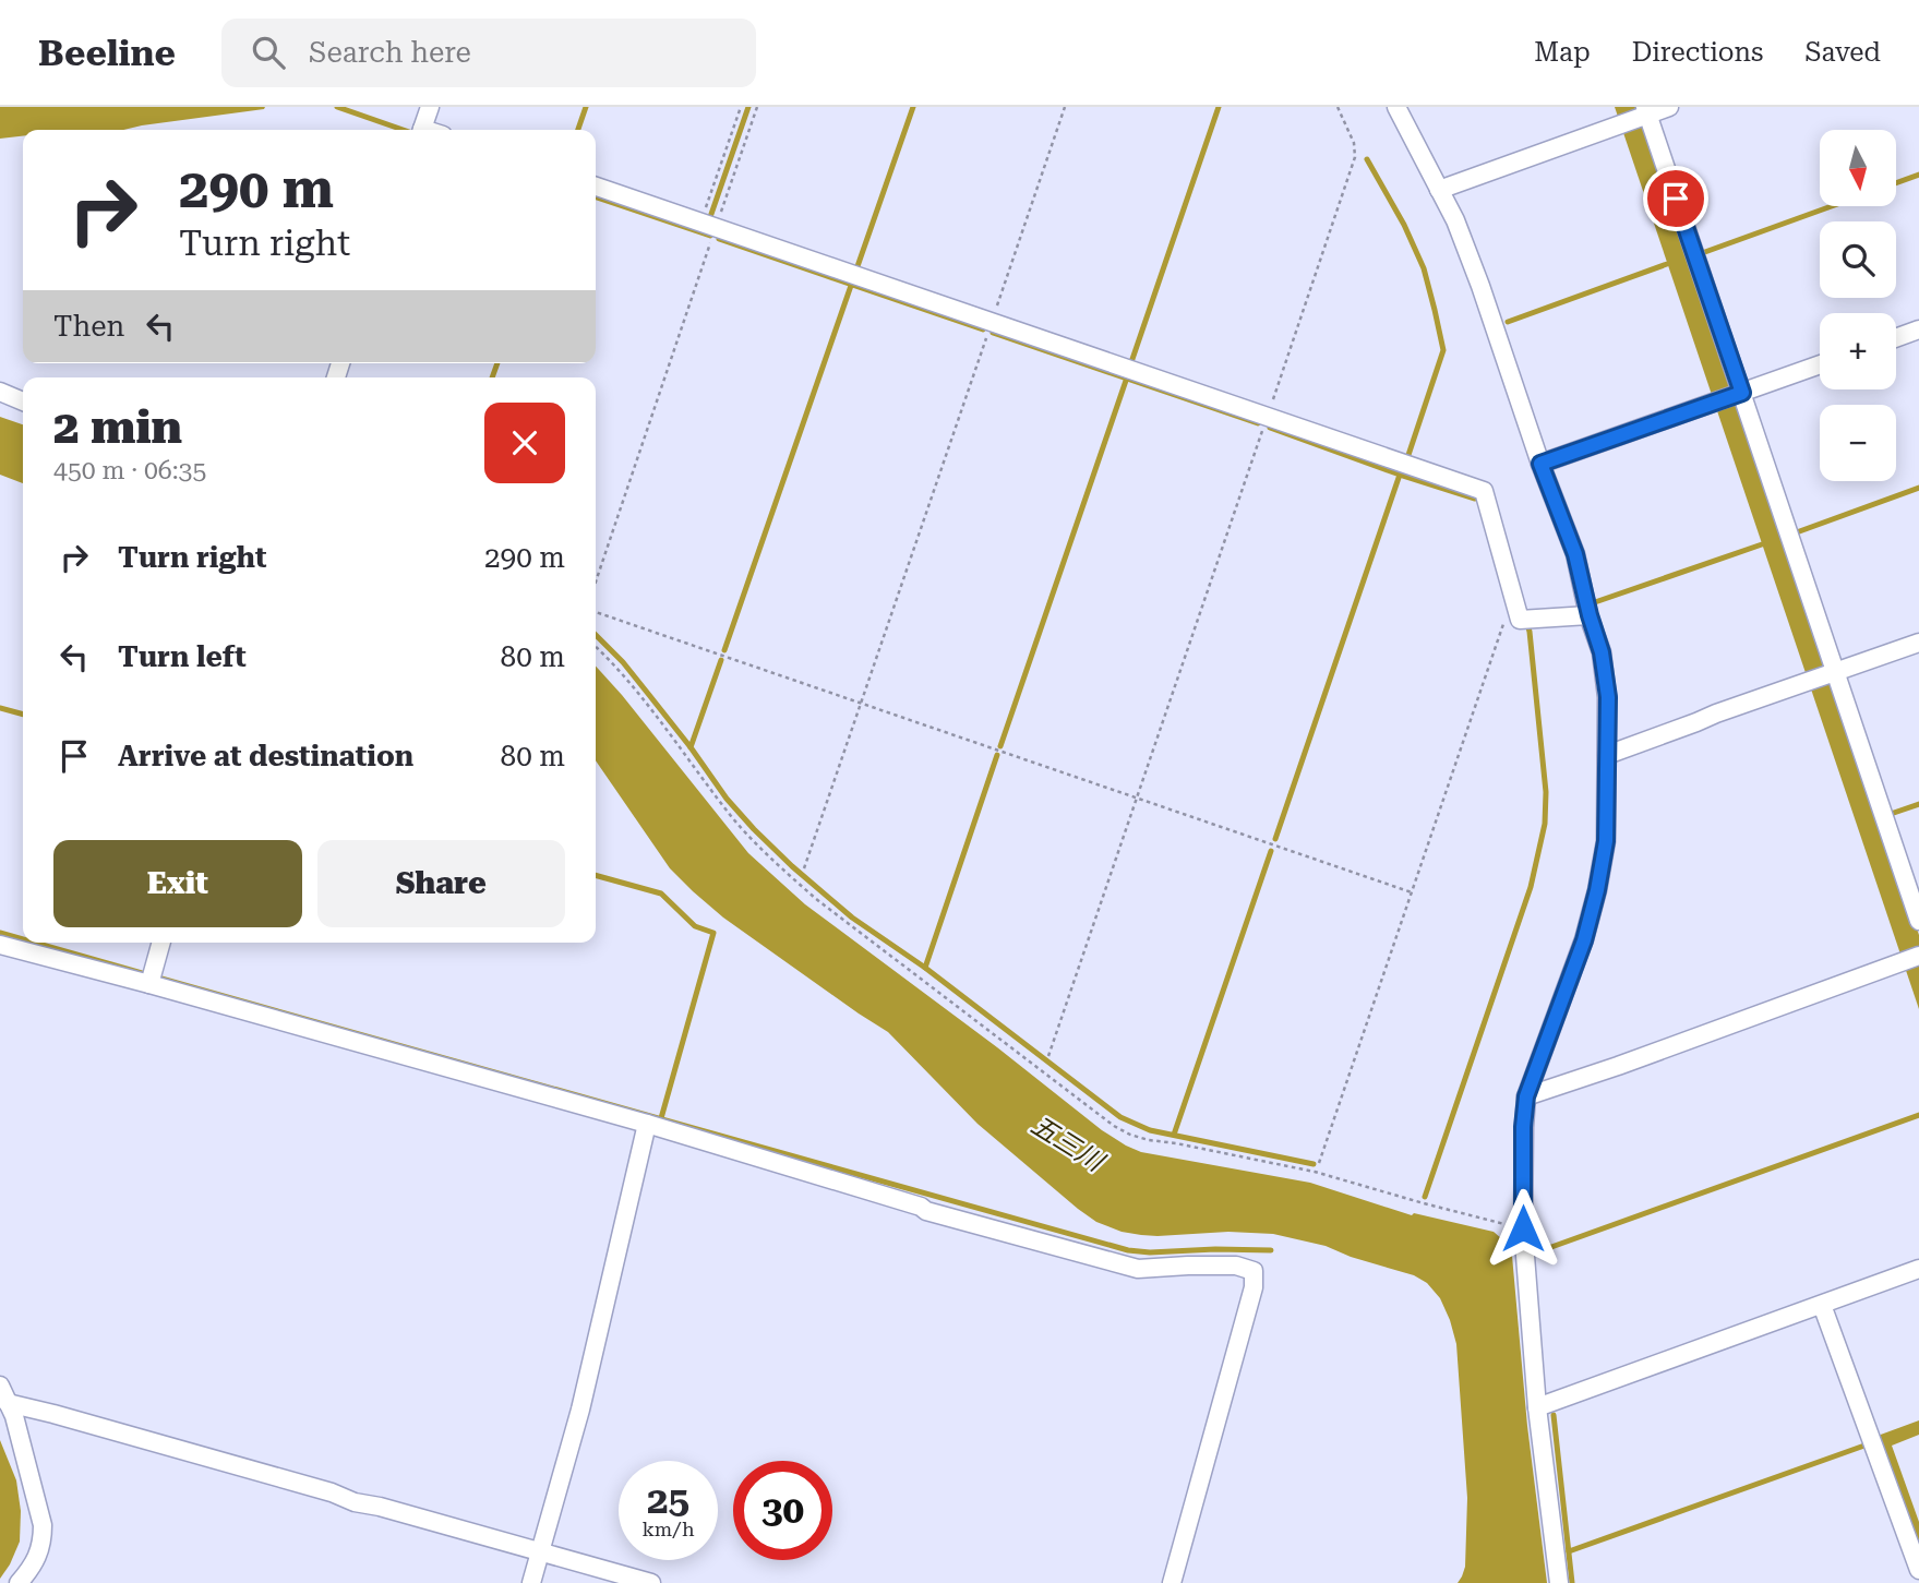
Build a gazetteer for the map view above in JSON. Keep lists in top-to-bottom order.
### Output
{
  "water": ["五三川"],
  "north": "bottom",
  "page": {
    "header": "Beeline",
    "search": "Search here",
    "nav": ["Map", "Directions", "Saved"],
    "map_buttons": ["+", "−"],
    "turn": ["290 m", "Turn right"],
    "then": "Then",
    "heading": ["2 min", "450 m · 06:35"],
    "list": [
      {
        "name": "Turn right",
        "value": "290 m"
      },
      {
        "name": "Turn left",
        "value": "80 m"
      },
      {
        "name": "Arrive at destination",
        "value": "80 m"
      }
    ],
    "buttons": ["Exit", "Share"],
    "speed": "25 km/h",
    "limit": "30"
  }
}
